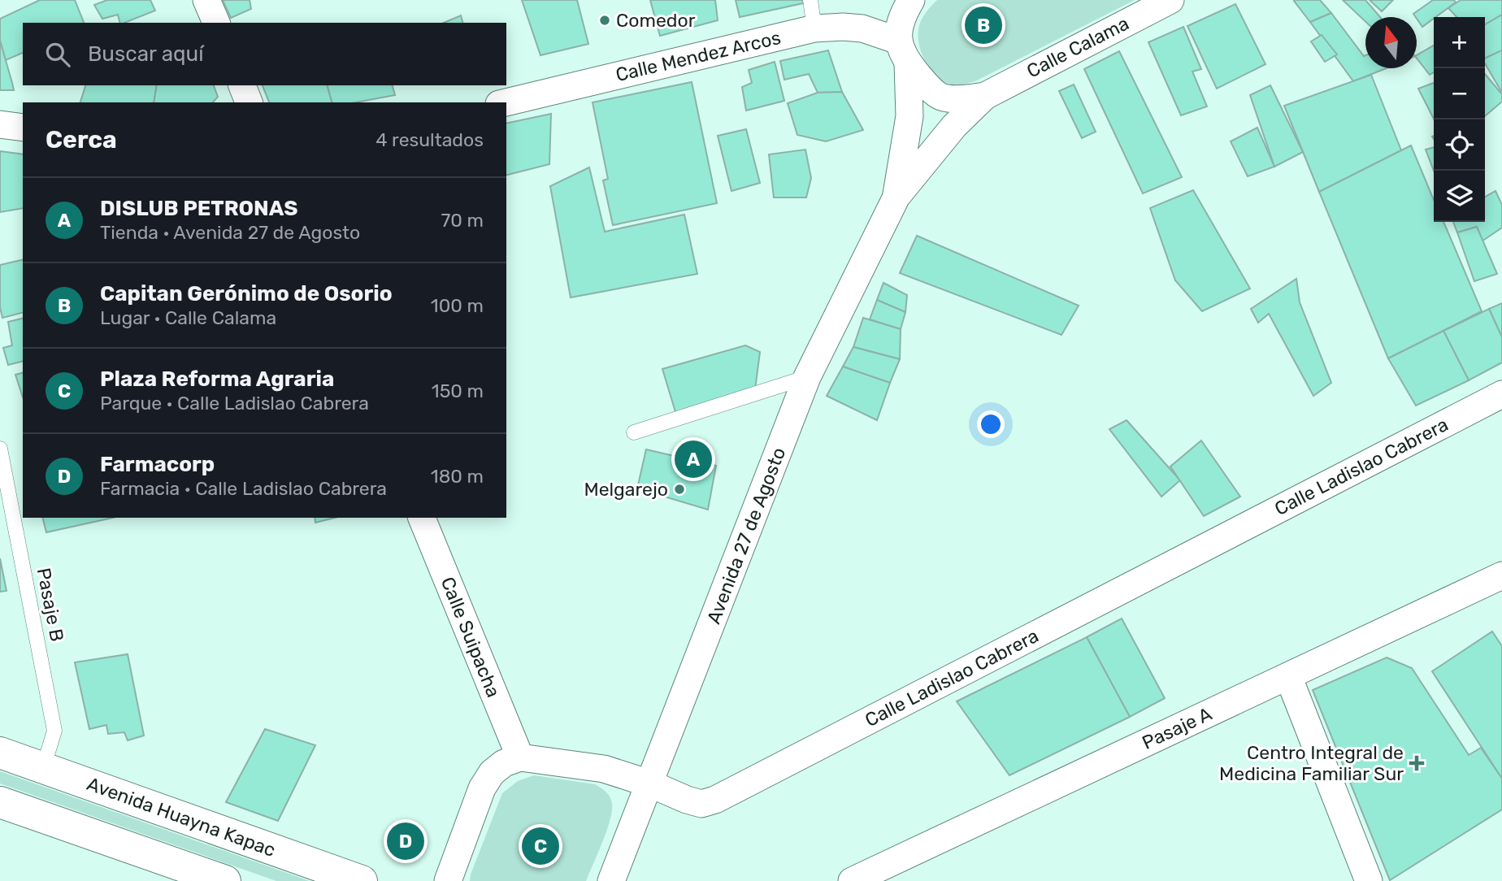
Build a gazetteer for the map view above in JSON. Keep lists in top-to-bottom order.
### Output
{
  "streets": {
    "main road": ["Avenida Huayna Kapac"],
    "street": [
      "Calle Calama",
      "Calle Mendez Arcos",
      "Calle Ladislao Cabrera",
      "Avenida 27 de Agosto",
      "Calle Suipacha",
      "Pasaje A"
    ],
    "lane": ["Pasaje B"]
  },
  "crossings": [
    ["Calle Calama", "Calle Mendez Arcos"],
    ["Calle Calama", "Avenida 27 de Agosto"],
    ["Calle Mendez Arcos", "Avenida 27 de Agosto"],
    ["Calle Ladislao Cabrera", "Avenida 27 de Agosto"],
    ["Calle Ladislao Cabrera", "Calle Suipacha"],
    ["Pasaje B", "Avenida Huayna Kapac"]
  ],
  "places": {
    "other": ["Comedor", "Melgarejo"],
    "health": ["Centro Integral de Medicina Familiar Sur"]
  },
  "north": "top",
  "page": {
    "pins": [
      "B",
      "A",
      "D",
      "C"
    ],
    "map_buttons": ["+", "−"],
    "search": "Buscar aquí",
    "heading": ["Cerca", "4 resultados"],
    "list": [
      {
        "mark": "A",
        "name": "DISLUB PETRONAS",
        "note": "Tienda · Avenida 27 de Agosto",
        "value": "70 m"
      },
      {
        "mark": "B",
        "name": "Capitan Gerónimo de Osorio",
        "note": "Lugar · Calle Calama",
        "value": "100 m"
      },
      {
        "mark": "C",
        "name": "Plaza Reforma Agraria",
        "note": "Parque · Calle Ladislao Cabrera",
        "value": "150 m"
      },
      {
        "mark": "D",
        "name": "Farmacorp",
        "note": "Farmacia · Calle Ladislao Cabrera",
        "value": "180 m"
      }
    ]
  }
}
